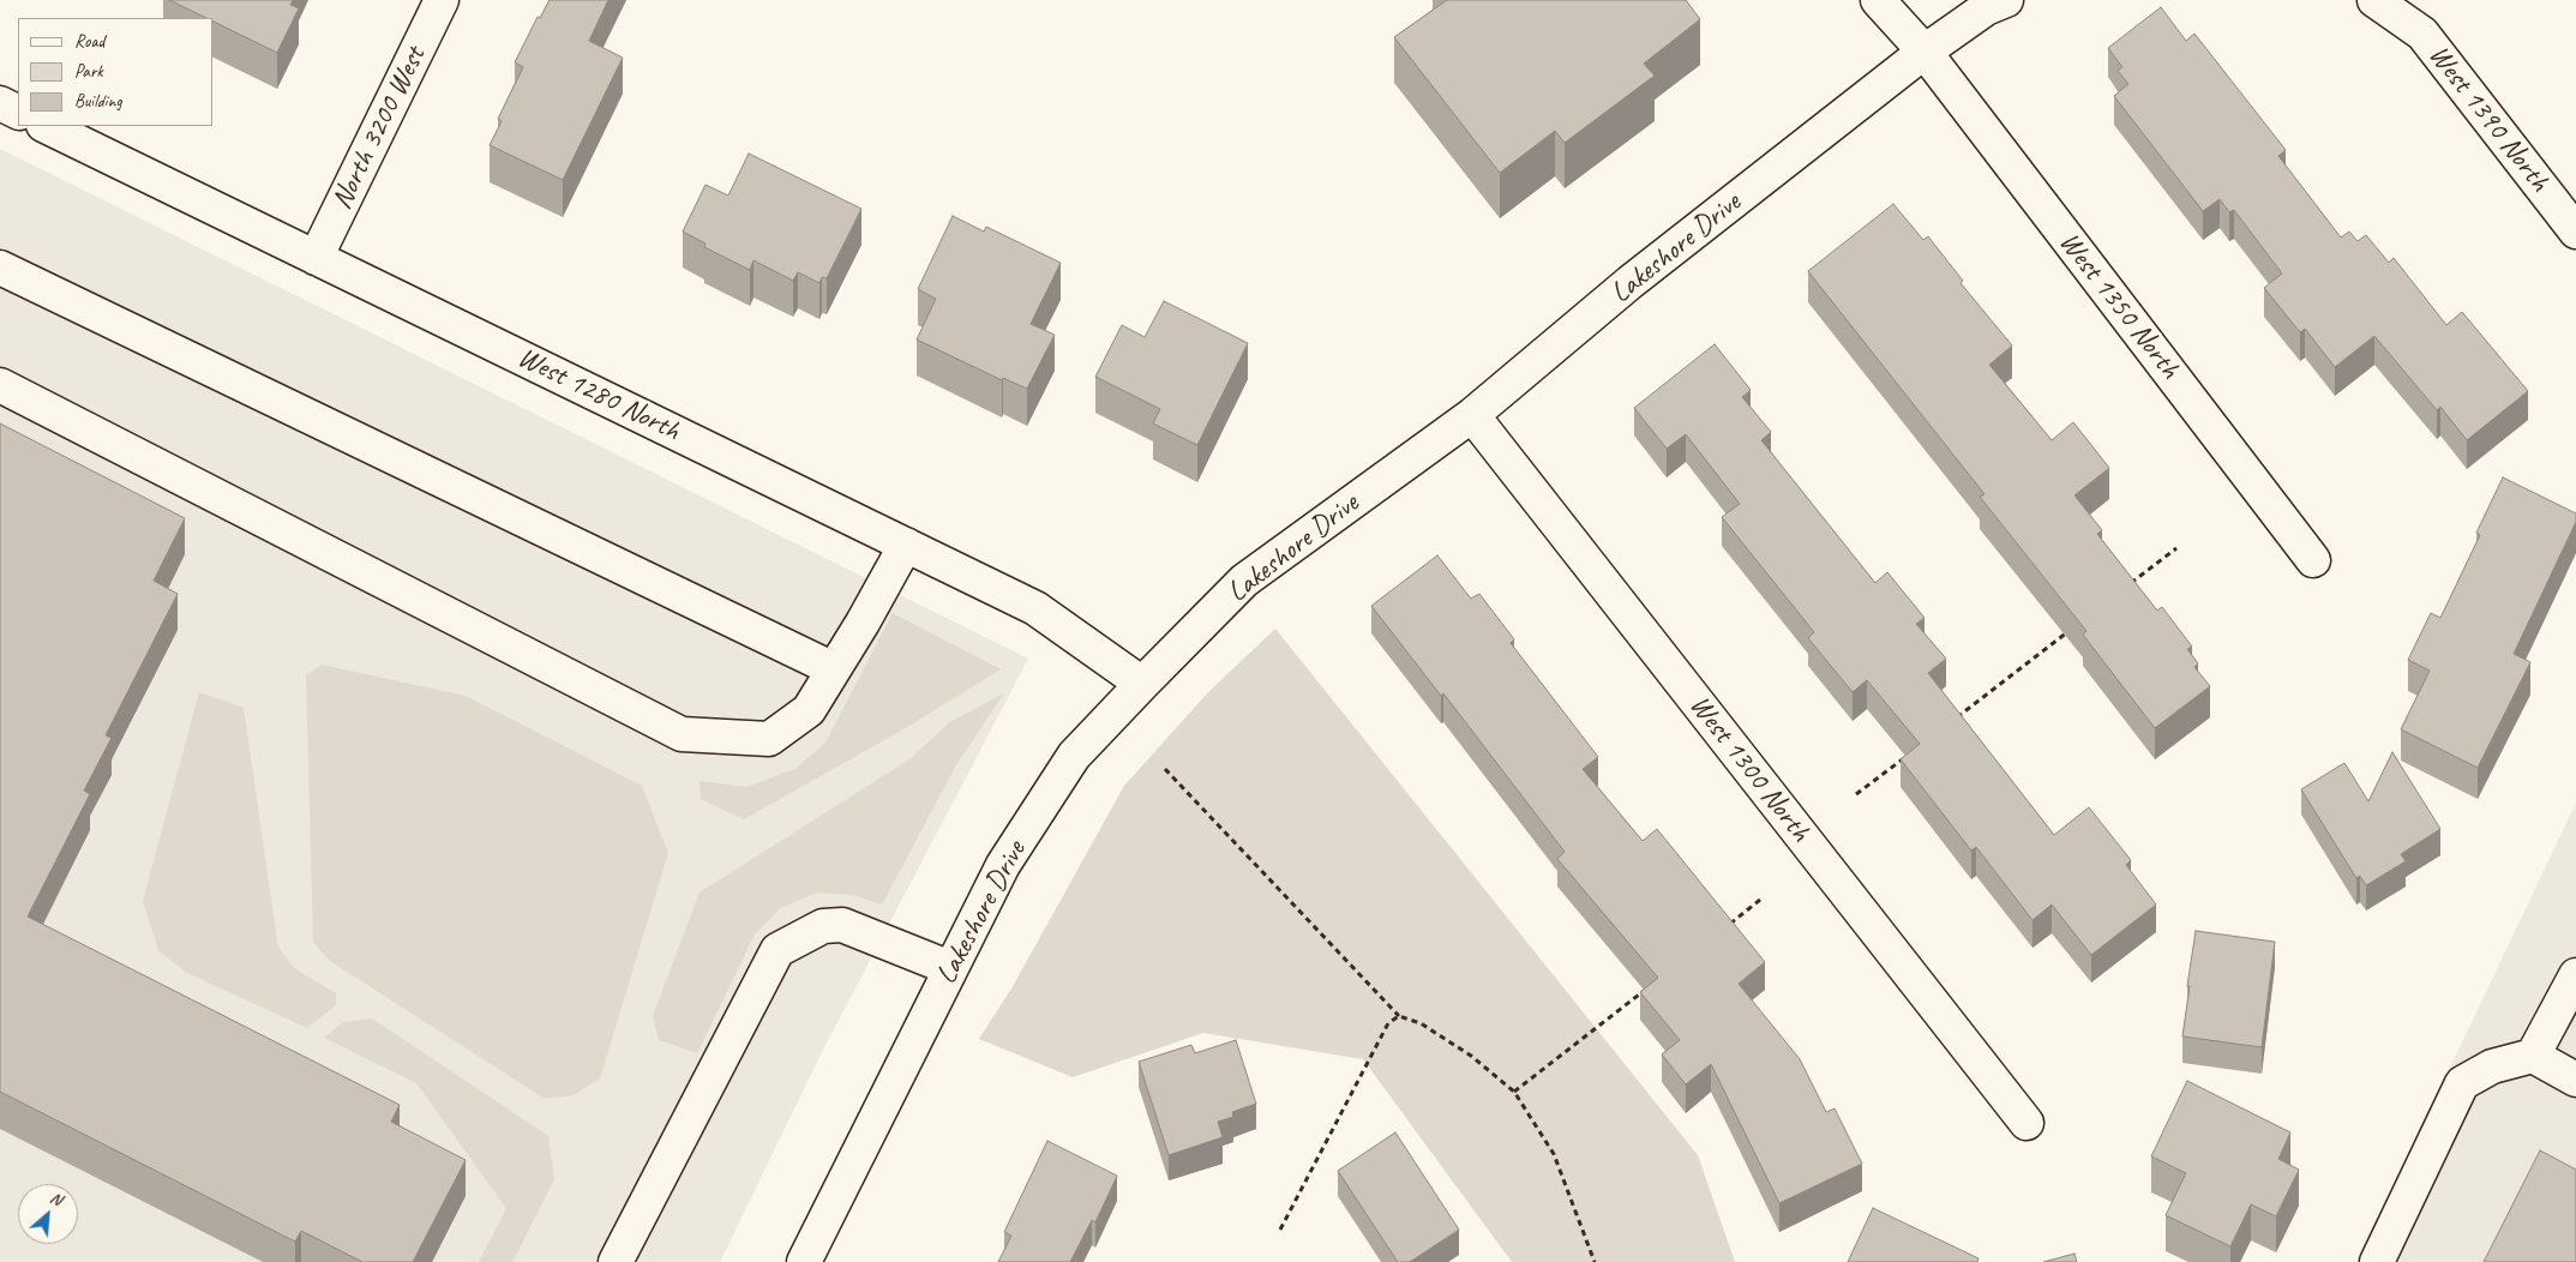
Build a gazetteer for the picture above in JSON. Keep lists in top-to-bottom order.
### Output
{
  "streets": {
    "street": [
      "West 1390 North",
      "North 3200 West",
      "Lakeshore Drive",
      "West 1350 North",
      "West 1280 North",
      "West 1300 North"
    ]
  },
  "crossings": [
    ["North 3200 West", "West 1280 North"],
    ["Lakeshore Drive", "West 1350 North"],
    ["Lakeshore Drive", "West 1280 North"],
    ["Lakeshore Drive", "West 1300 North"]
  ],
  "legend": ["Road", "Park", "Building"],
  "north": "top right"
}
